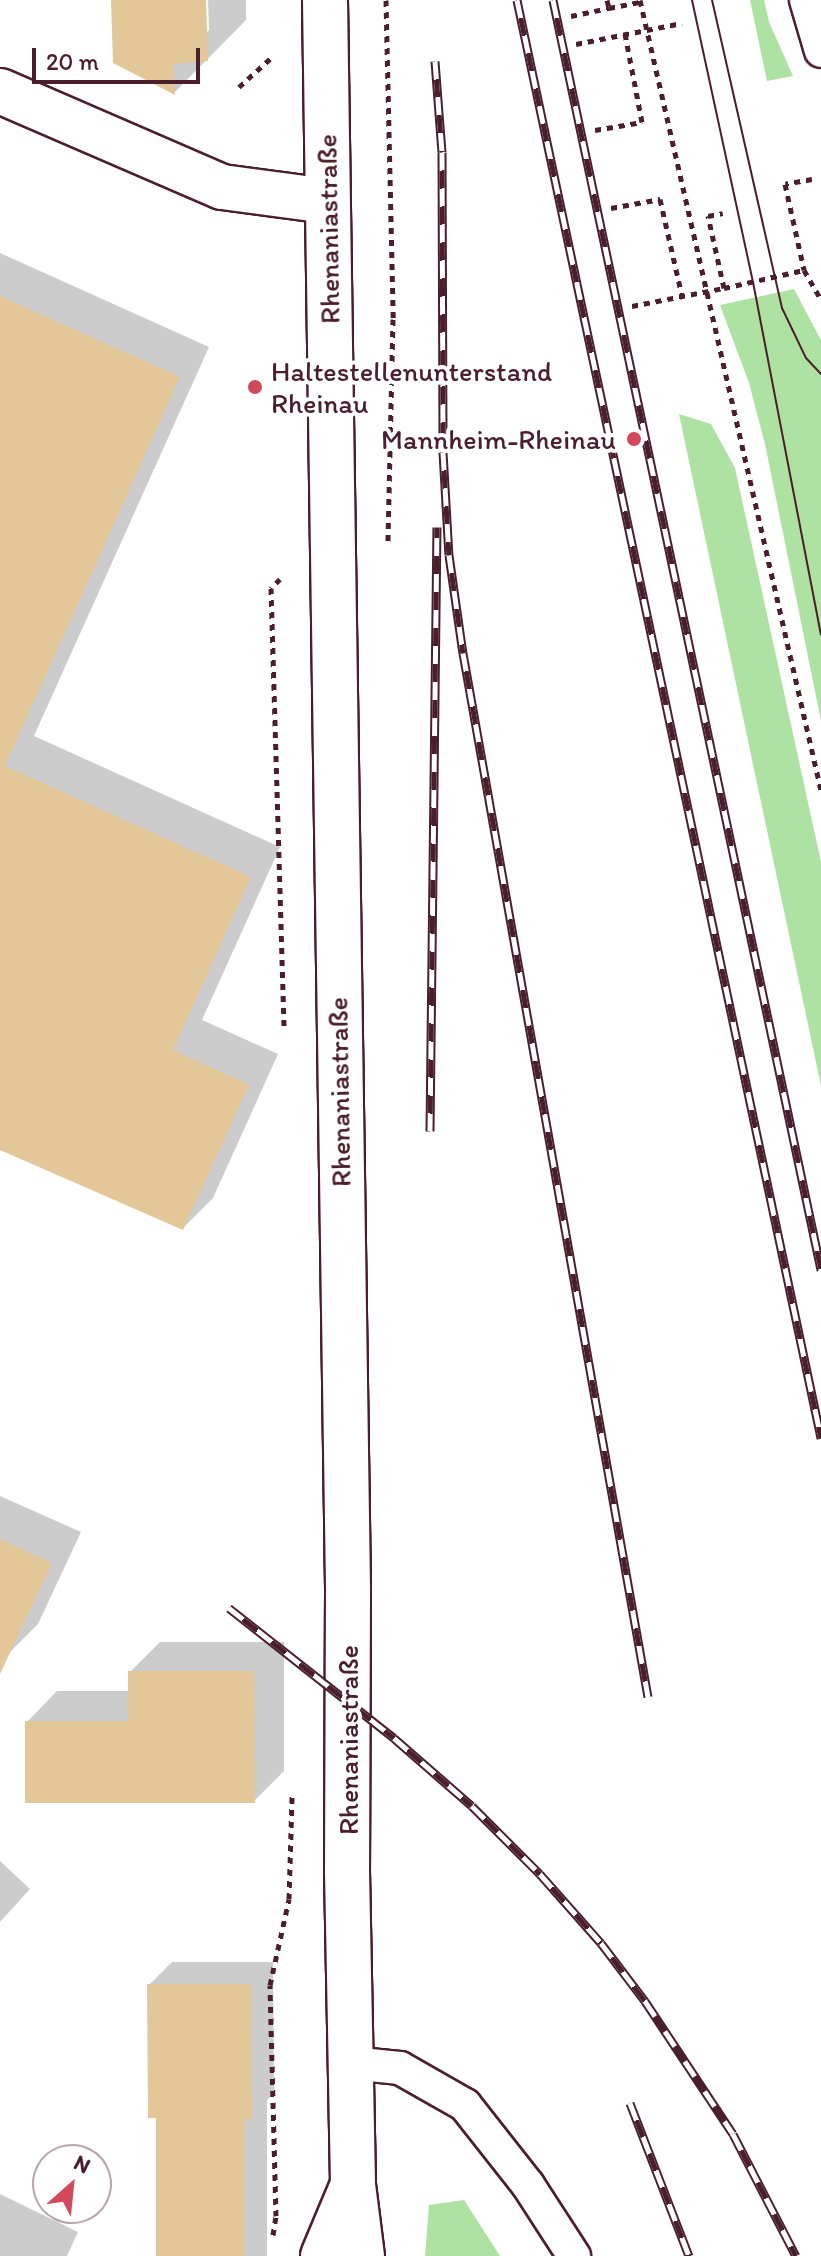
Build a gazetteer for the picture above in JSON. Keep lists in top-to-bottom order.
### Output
{
  "streets": {
    "street": ["Rhenaniastraße"]
  },
  "places": ["Haltestellenunterstand Rheinau", "Mannheim-Rheinau"],
  "scale_bar": "20 m",
  "north": "top right"
}
